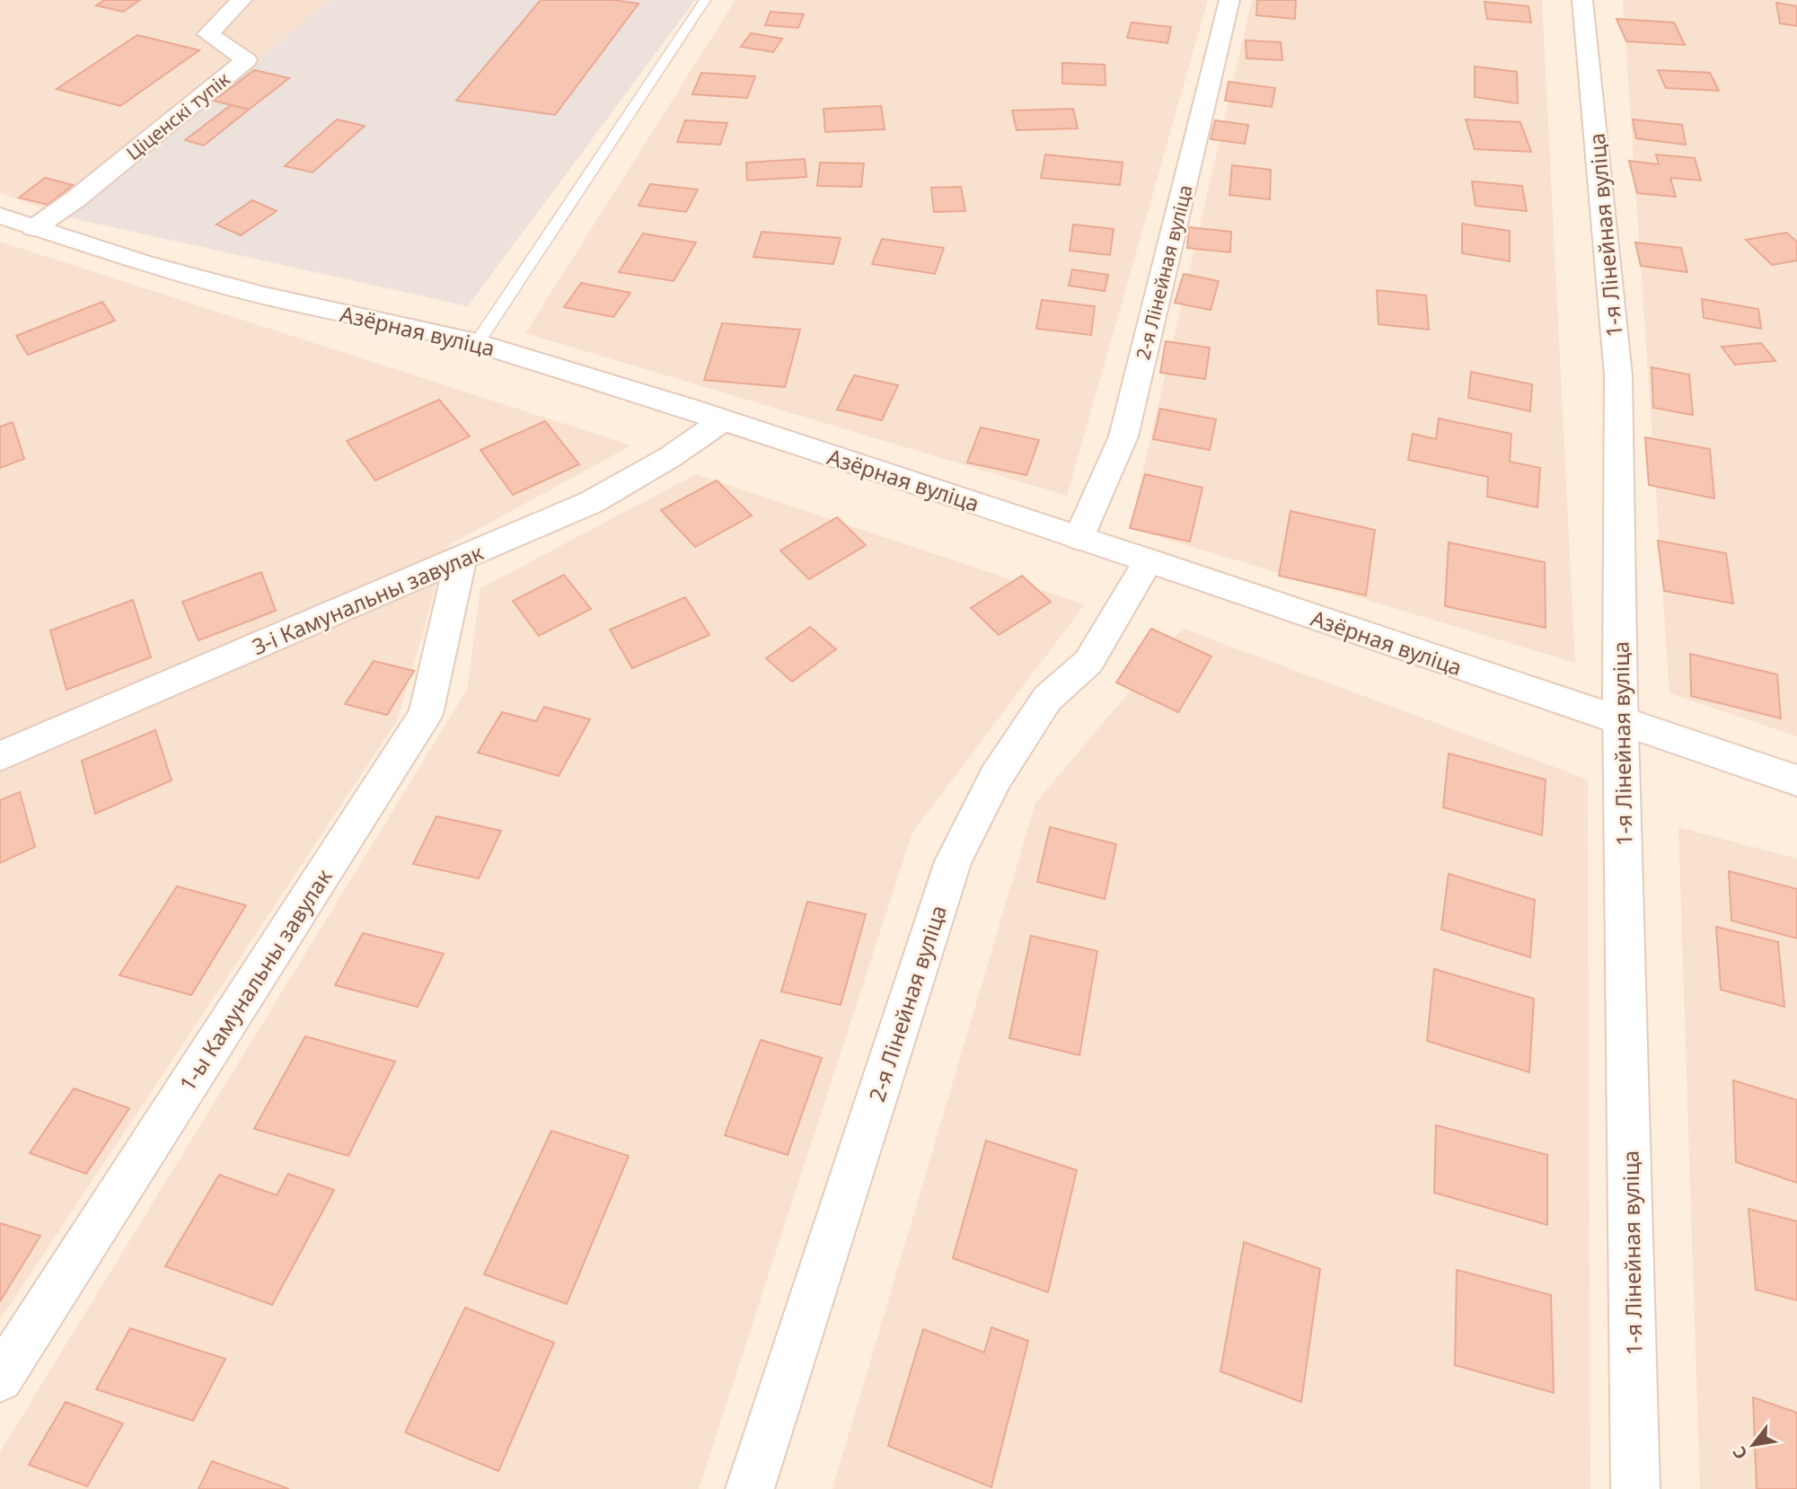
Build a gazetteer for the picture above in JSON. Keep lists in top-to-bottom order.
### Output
{
  "streets": {
    "street": [
      "Ціценскі тупік",
      "1-я Лінейная вуліца",
      "2-я Лінейная вуліца",
      "Азёрная вуліца",
      "3-і Камунальны завулак",
      "1-ы Камунальны завулак"
    ]
  },
  "crossings": [
    ["Ціценскі тупік", "Азёрная вуліца"],
    ["1-я Лінейная вуліца", "Азёрная вуліца"],
    ["2-я Лінейная вуліца", "Азёрная вуліца"],
    ["Азёрная вуліца", "3-і Камунальны завулак"],
    ["3-і Камунальны завулак", "1-ы Камунальны завулак"]
  ],
  "north": "bottom left"
}
